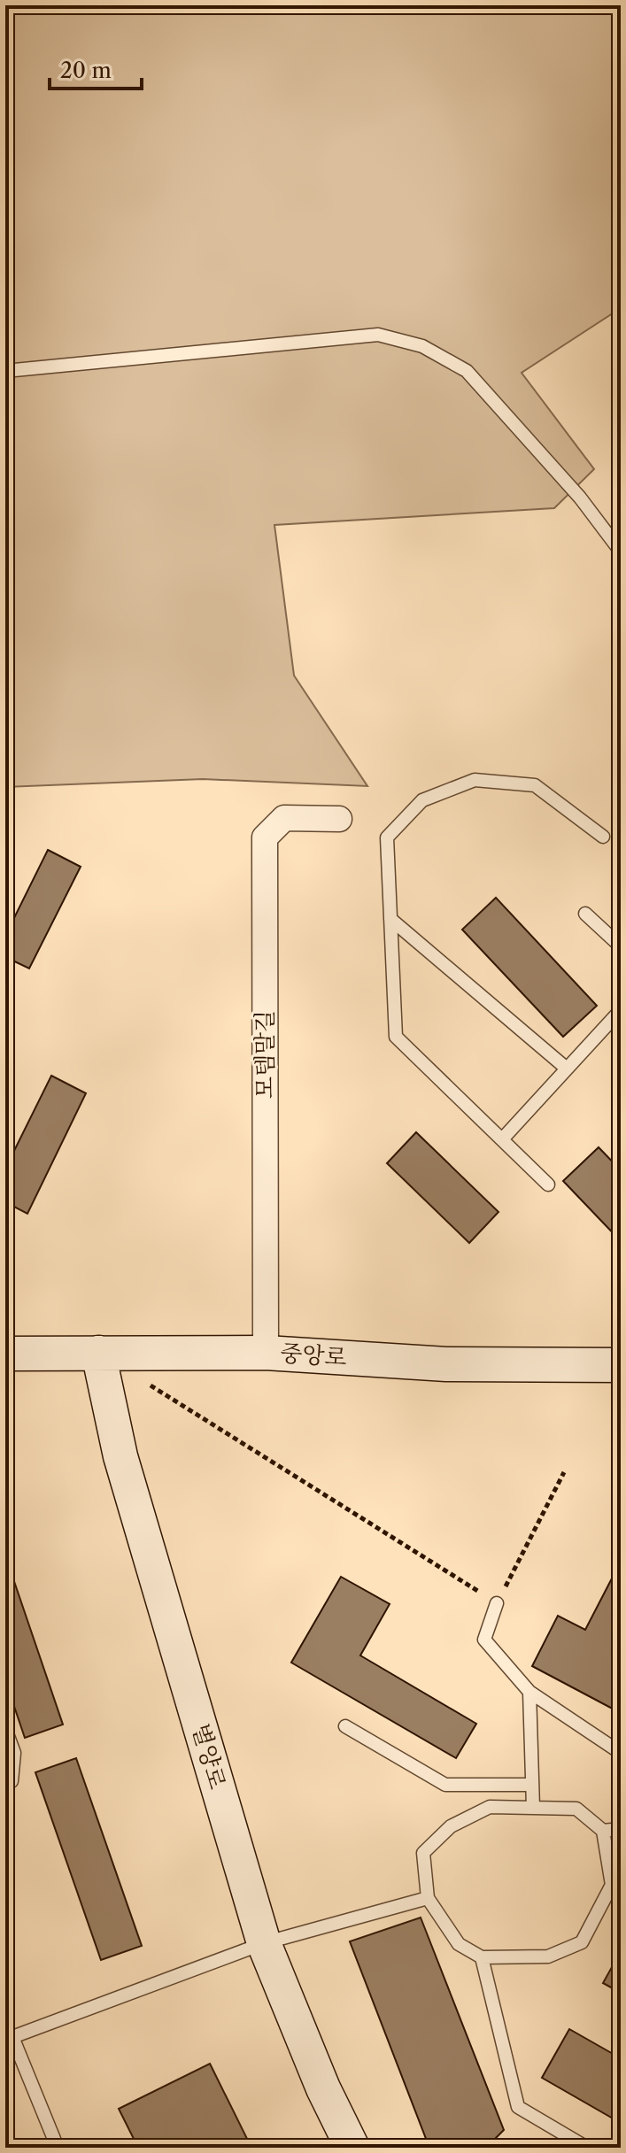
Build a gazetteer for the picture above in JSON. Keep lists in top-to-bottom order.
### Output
{
  "streets": {
    "street": ["모템말길", "중앙로", "별양로"]
  },
  "crossings": [
    ["모템말길", "중앙로"],
    ["중앙로", "별양로"]
  ],
  "scale_bar": "20 m"
}
